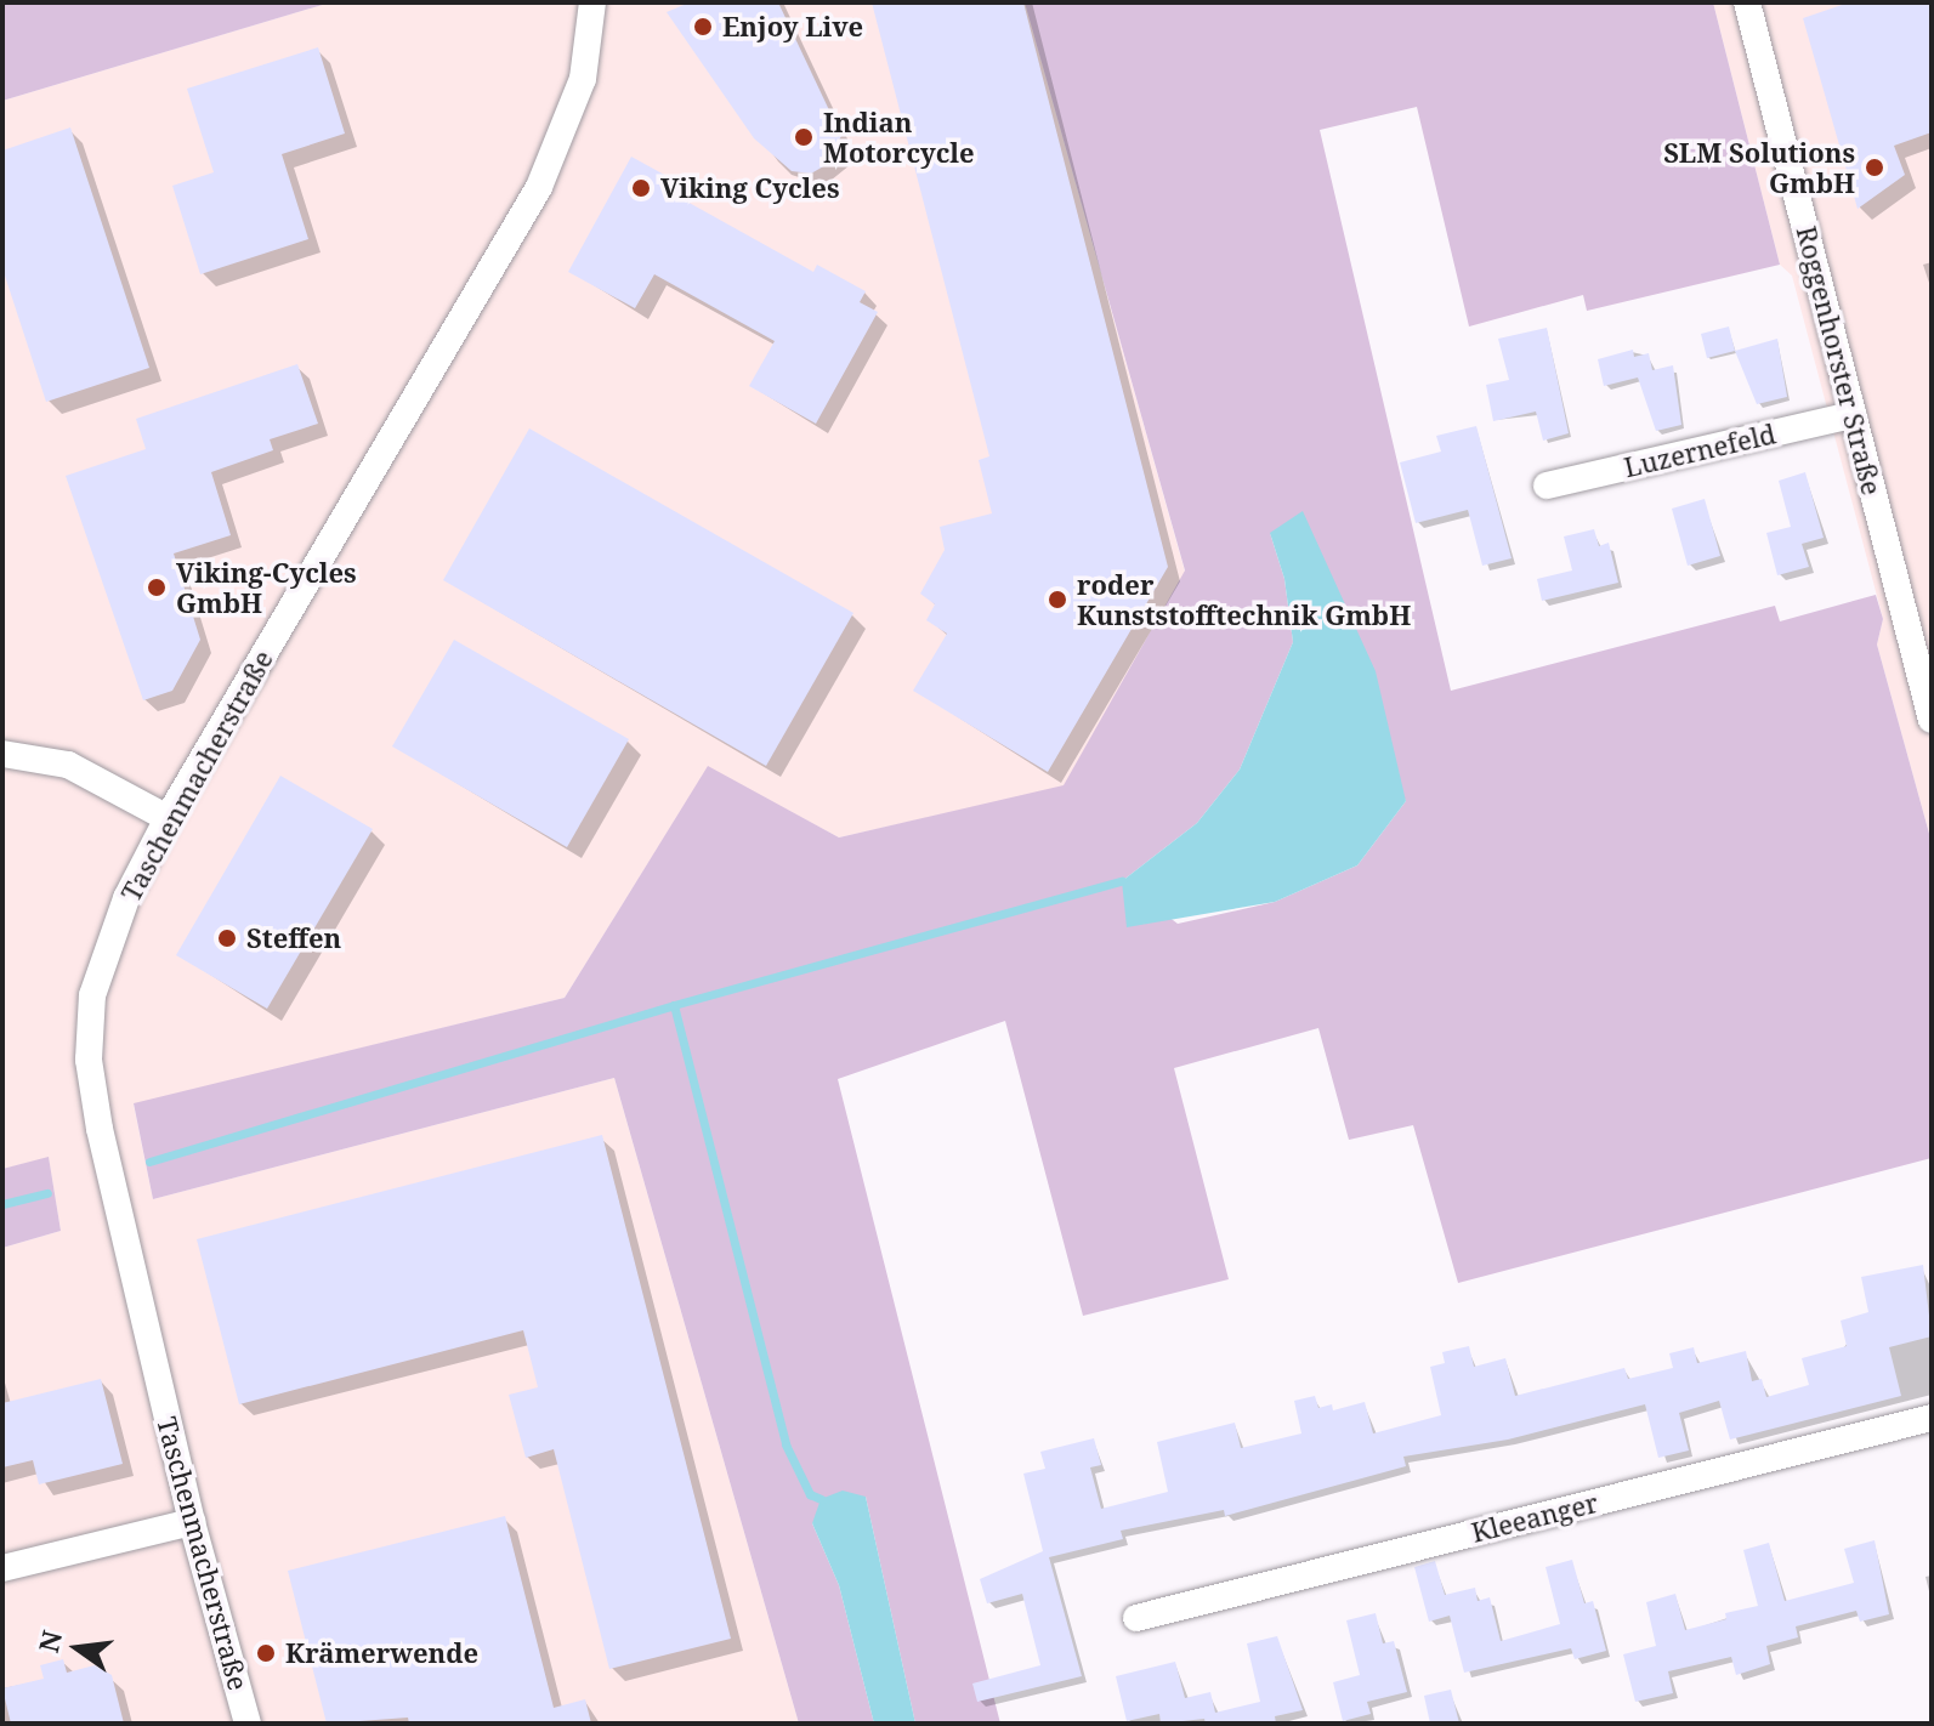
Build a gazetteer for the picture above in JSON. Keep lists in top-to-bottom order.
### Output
{
  "streets": {
    "street": [
      "Roggenhorster Straße",
      "Luzernefeld",
      "Taschenmacherstraße",
      "Kleeanger"
    ]
  },
  "crossings": [
    ["Roggenhorster Straße", "Luzernefeld"]
  ],
  "places": [
    "Enjoy Live",
    "Indian Motorcycle",
    "SLM Solutions GmbH",
    "Viking Cycles",
    "Viking-Cycles GmbH",
    "roder Kunststofftechnik GmbH",
    "Steffen",
    "Krämerwende"
  ],
  "north": "left"
}
